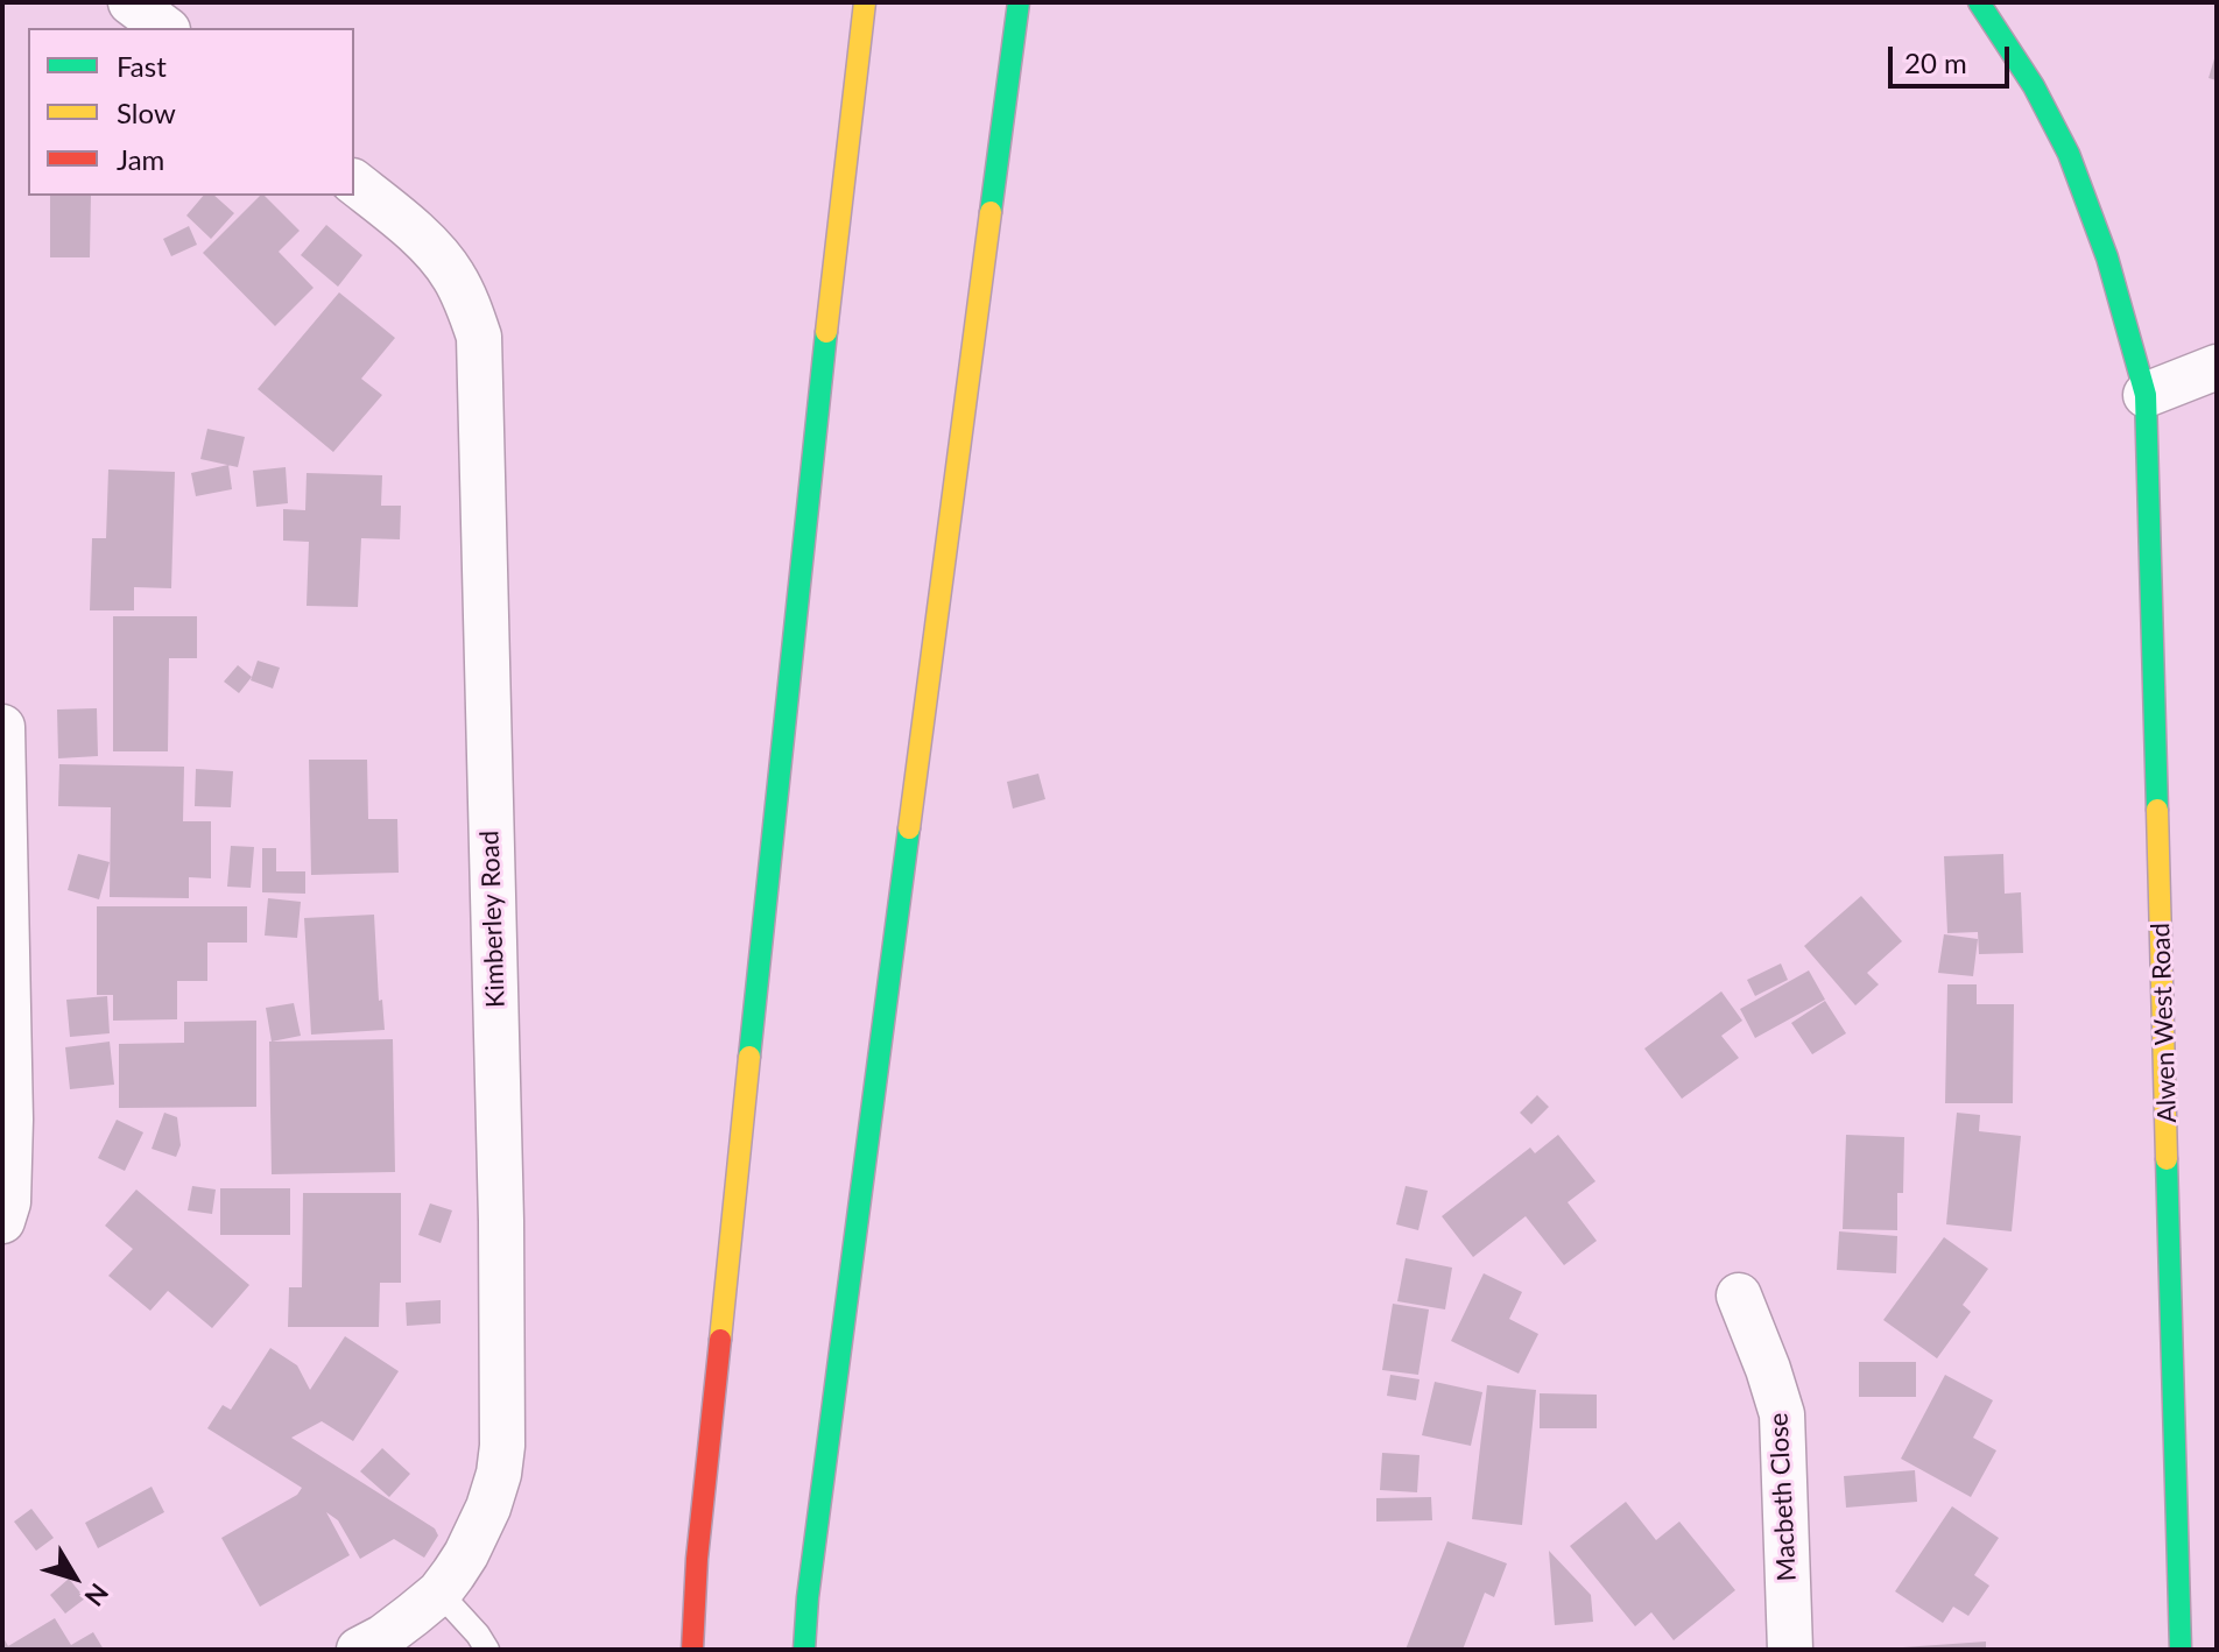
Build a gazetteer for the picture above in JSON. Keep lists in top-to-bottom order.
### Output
{
  "streets": {
    "main road": ["Alwen West Road"],
    "street": ["Kimberley Road", "Macbeth Close"]
  },
  "legend": ["Fast", "Slow", "Jam"],
  "scale_bar": "20 m",
  "north": "bottom right"
}
